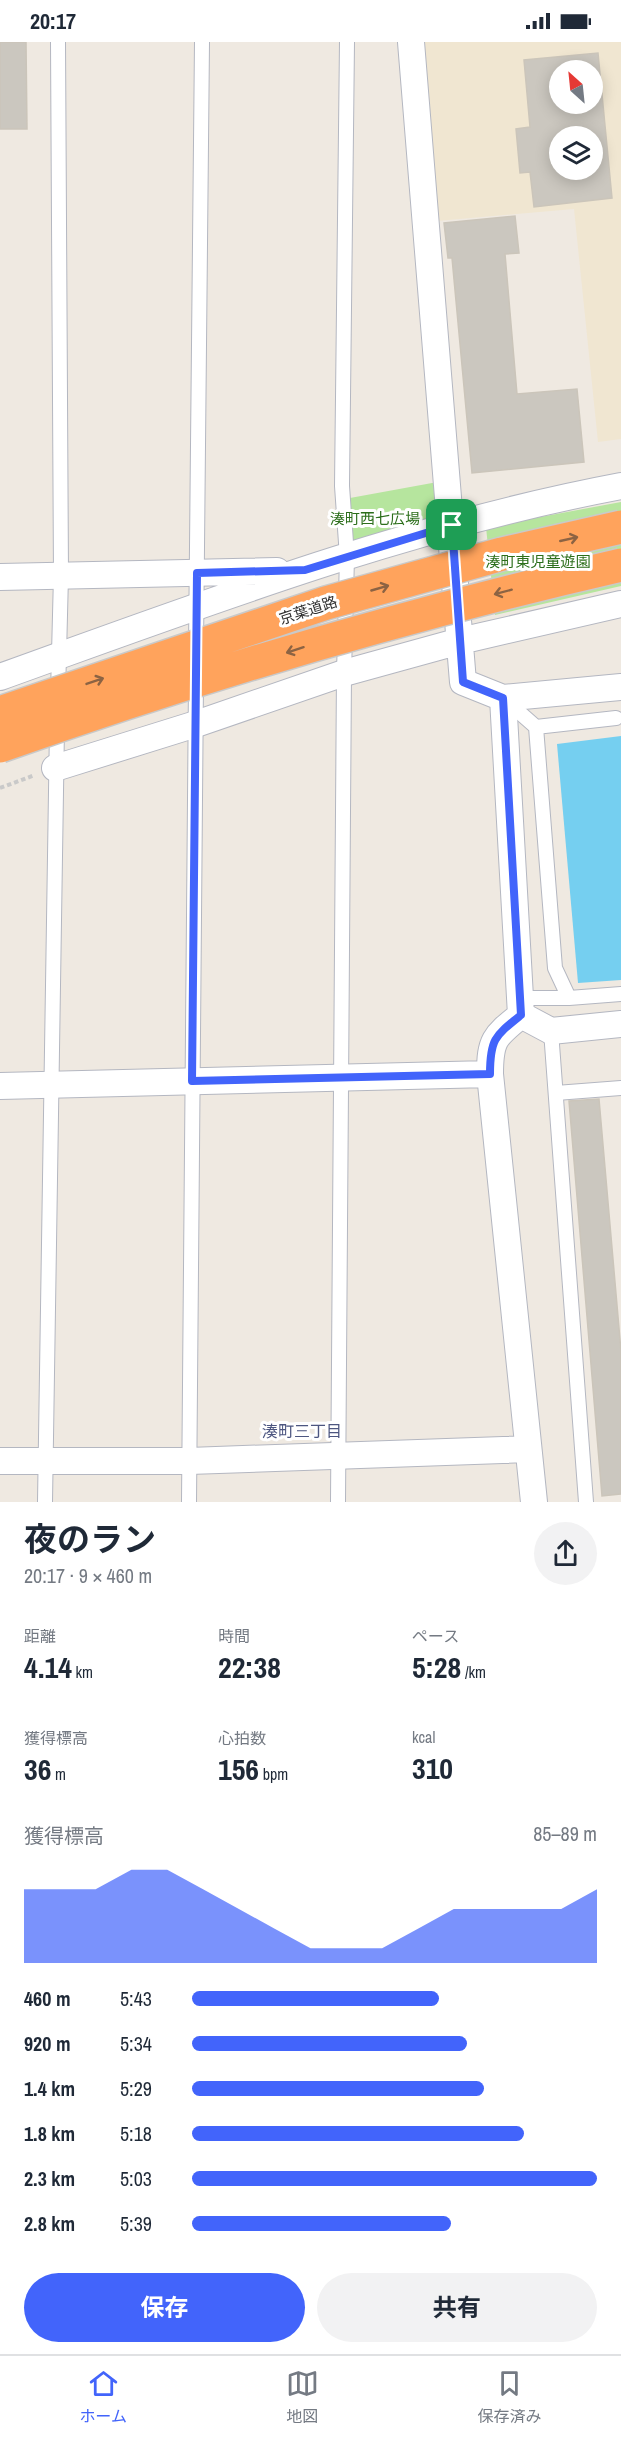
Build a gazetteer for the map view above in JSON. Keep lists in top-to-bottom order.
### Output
{
  "streets": {
    "highway": ["京葉道路"]
  },
  "districts": ["湊町三丁目"],
  "parks": ["湊町西七広場", "湊町東児童遊園"],
  "north": "top left",
  "page": {
    "status": "20:17",
    "heading": ["夜のラン", "20:17 · 9 × 460 m"],
    "stats": [
      ["距離", "4.14 km"],
      ["時間", "22:38"],
      ["ペース", "5:28 /km"],
      ["獲得標高", "36 m"],
      ["心拍数", "156 bpm"],
      ["kcal", "310"]
    ],
    "chart": ["獲得標高", "85–89 m"],
    "list": [
      {
        "name": "460 m",
        "note": "5:43"
      },
      {
        "name": "920 m",
        "note": "5:34"
      },
      {
        "name": "1.4 km",
        "note": "5:29"
      },
      {
        "name": "1.8 km",
        "note": "5:18"
      },
      {
        "name": "2.3 km",
        "note": "5:03"
      },
      {
        "name": "2.8 km",
        "note": "5:39"
      }
    ],
    "buttons": ["保存", "共有"],
    "tabs": ["ホーム", "地図", "保存済み"]
  }
}
